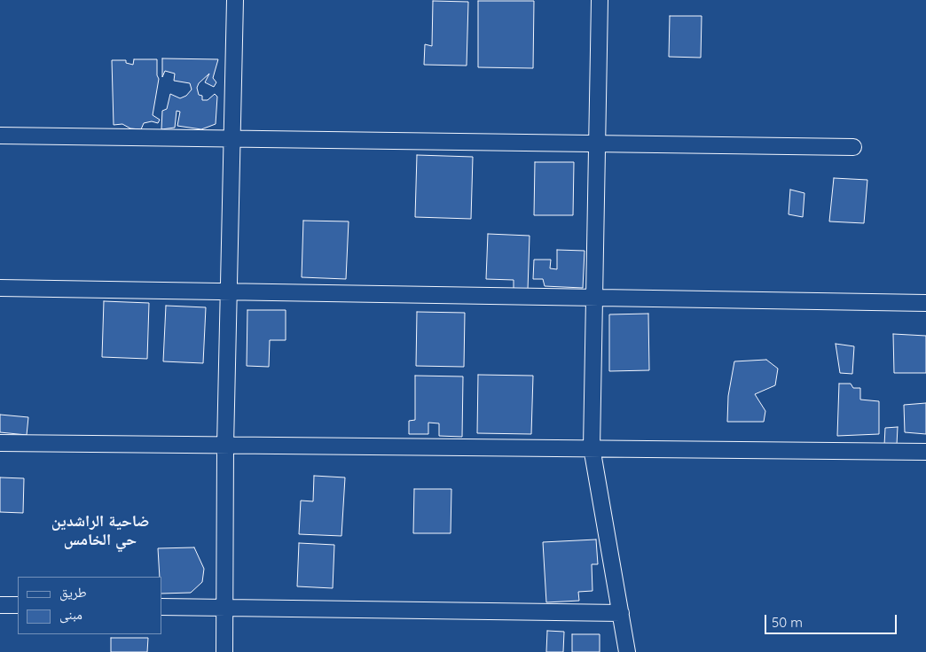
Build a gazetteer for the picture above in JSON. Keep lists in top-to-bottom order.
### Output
{
  "districts": ["ضاحية الراشدين حي الخامس"],
  "legend": ["طريق", "مبنى"],
  "scale_bar": "50 m"
}
